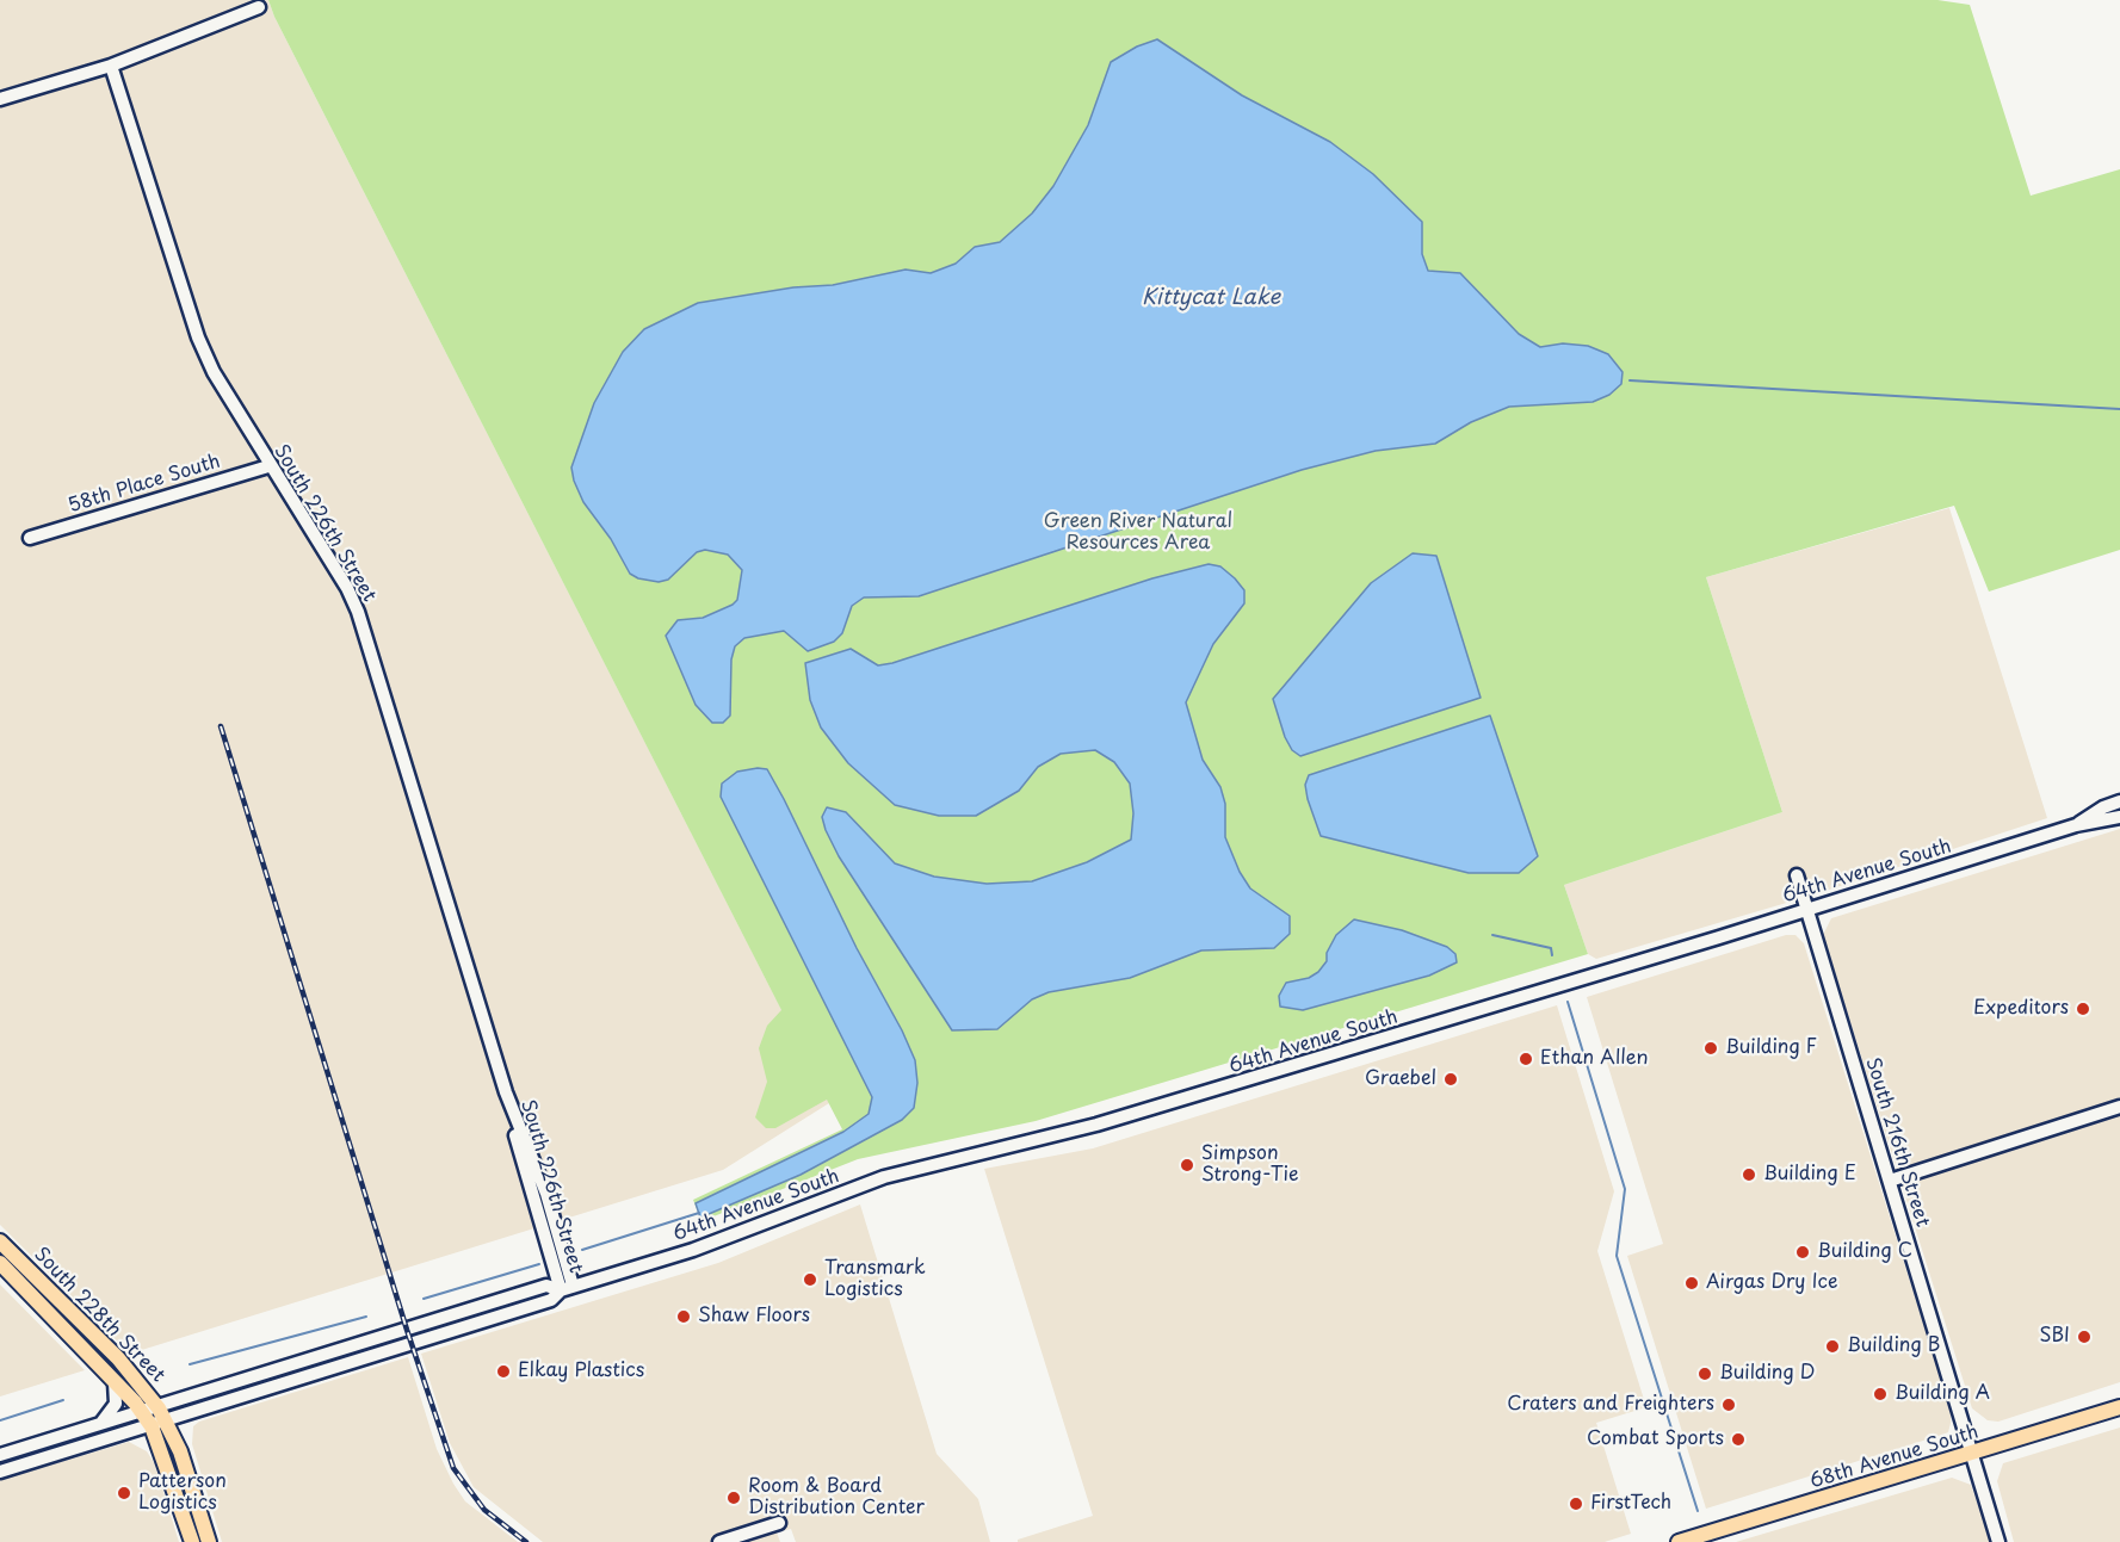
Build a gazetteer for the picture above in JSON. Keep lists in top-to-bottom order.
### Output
{
  "streets": {
    "main road": ["South 228th Street", "68th Avenue South"],
    "street": [
      "58th Place South",
      "South 226th Street",
      "64th Avenue South",
      "South 216th Street"
    ]
  },
  "crossings": [
    ["58th Place South", "South 226th Street"],
    ["South 226th Street", "64th Avenue South"],
    ["64th Avenue South", "South 216th Street"],
    ["64th Avenue South", "South 228th Street"],
    ["South 216th Street", "68th Avenue South"]
  ],
  "water": ["Kittycat Lake"],
  "parks": ["Green River Natural Resources Area"],
  "places": [
    "Expeditors",
    "Building F",
    "Ethan Allen",
    "Graebel",
    "Simpson Strong-Tie",
    "Building E",
    "Building C",
    "Transmark Logistics",
    "Airgas Dry Ice",
    "Shaw Floors",
    "SBI",
    "Building B",
    "Elkay Plastics",
    "Building D",
    "Building A",
    "Craters and Freighters",
    "Combat Sports",
    "Patterson Logistics",
    "Room & Board Distribution Center",
    "FirstTech"
  ]
}
